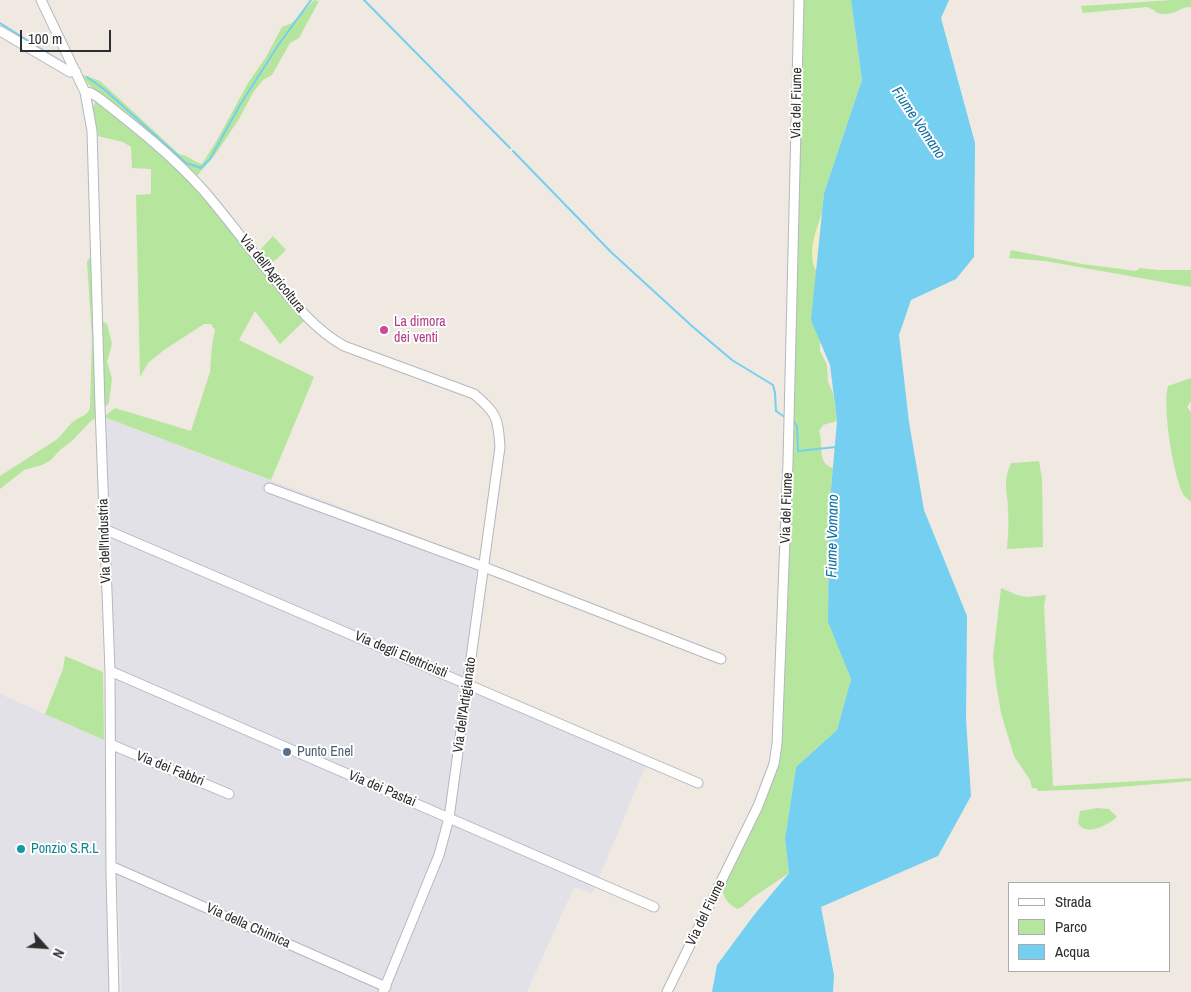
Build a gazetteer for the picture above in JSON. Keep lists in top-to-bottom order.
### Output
{
  "streets": {
    "street": [
      "Via del Fiume",
      "Via dell'Agricoltura",
      "Via dell'Industria",
      "Via degli Elettricisti",
      "Via dell'Artigianato",
      "Via dei Fabbri",
      "Via dei Pastai",
      "Via della Chimica"
    ]
  },
  "crossings": [
    ["Via dell'Agricoltura", "Via dell'Industria"],
    ["Via dell'Agricoltura", "Via dell'Artigianato"],
    ["Via dell'Industria", "Via degli Elettricisti"],
    ["Via dell'Industria", "Via dei Fabbri"],
    ["Via dell'Industria", "Via dei Pastai"],
    ["Via dell'Industria", "Via della Chimica"],
    ["Via degli Elettricisti", "Via dell'Artigianato"],
    ["Via dell'Artigianato", "Via dei Pastai"],
    ["Via dell'Artigianato", "Via della Chimica"]
  ],
  "water": ["Fiume Vomano"],
  "places": ["La dimora dei venti", "Punto Enel", "Ponzio S.R.L"],
  "legend": ["Strada", "Parco", "Acqua"],
  "scale_bar": "100 m",
  "north": "bottom right"
}
